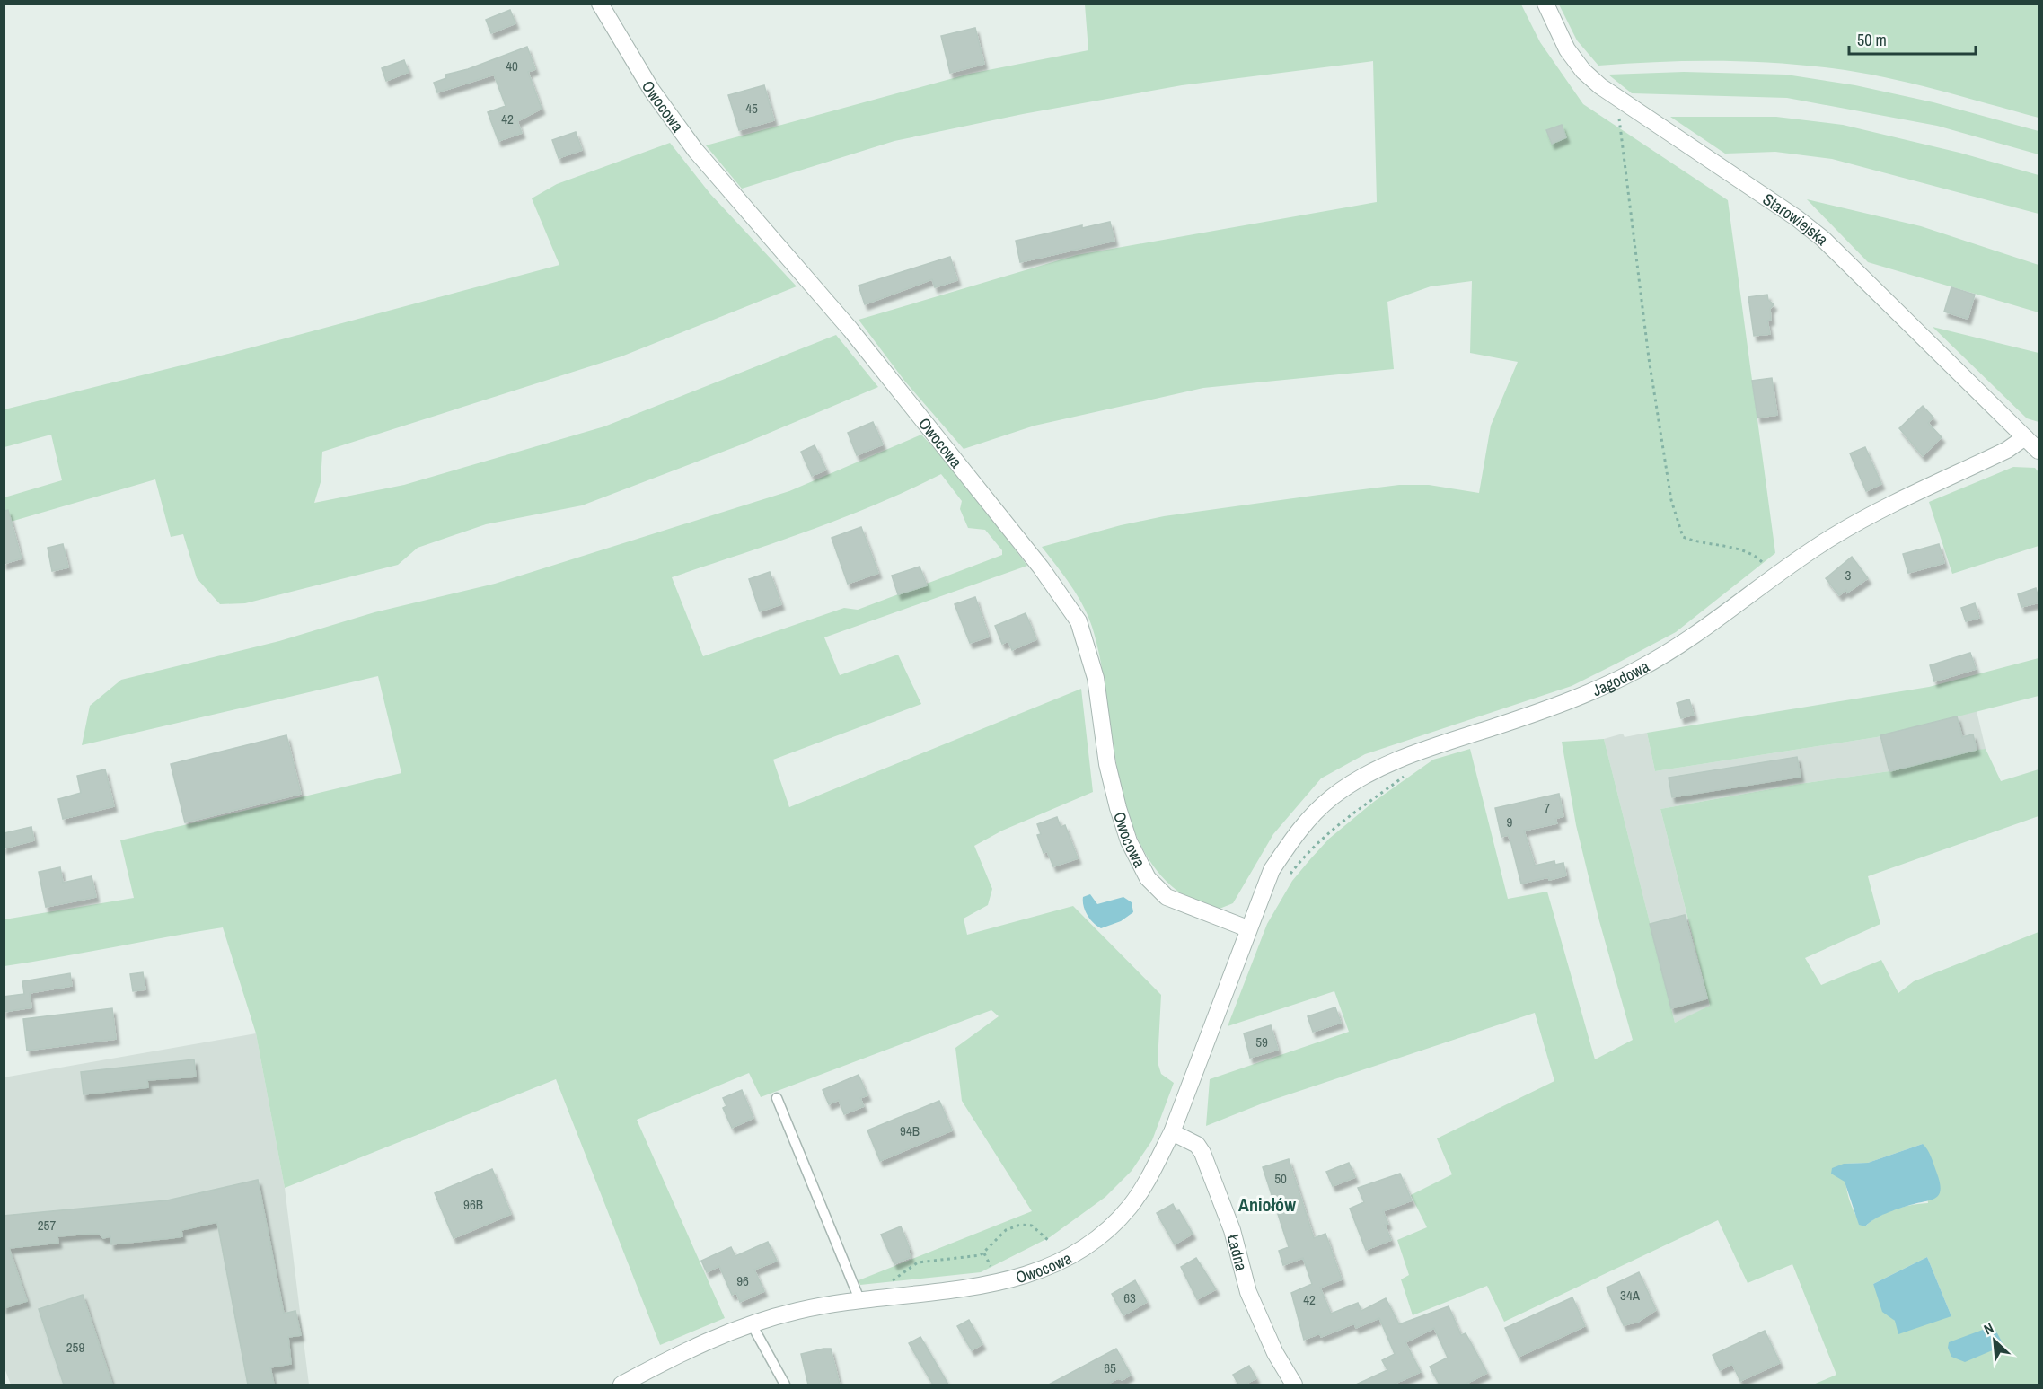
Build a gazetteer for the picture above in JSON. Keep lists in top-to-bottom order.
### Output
{
  "streets": {
    "street": [
      "Owocowa",
      "Starowiejska",
      "Jagodowa",
      "Ładna"
    ]
  },
  "crossings": [
    ["Owocowa", "Jagodowa"],
    ["Owocowa", "Ładna"],
    ["Starowiejska", "Jagodowa"]
  ],
  "districts": ["Aniołów"],
  "house_numbers": [
    "40",
    "45",
    "42",
    "3",
    "7",
    "9",
    "59",
    "94B",
    "50",
    "96B",
    "257",
    "96",
    "34A",
    "63",
    "42",
    "259",
    "65"
  ],
  "scale_bar": "50 m",
  "north": "top left"
}
